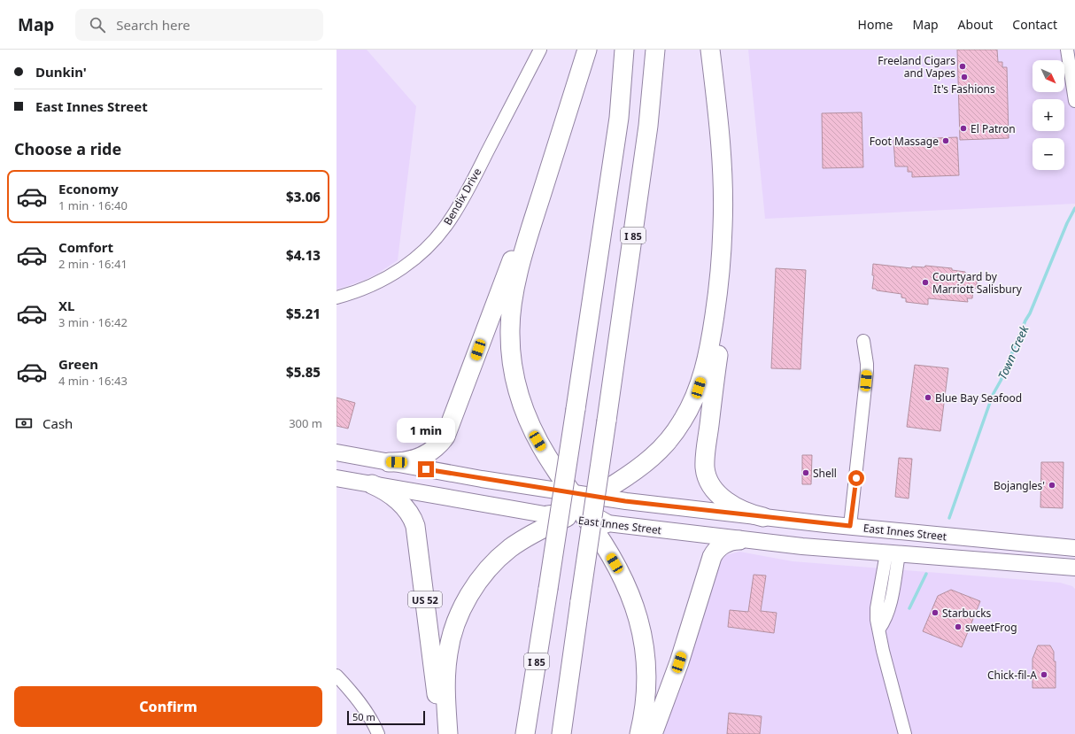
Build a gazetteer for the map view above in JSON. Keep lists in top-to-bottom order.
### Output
{
  "streets": {
    "highway": ["I 85", "US 52"],
    "main road": ["East Innes Street"],
    "street": ["Bendix Drive"]
  },
  "crossings": [
    ["East Innes Street", "US 52"]
  ],
  "water": ["Town Creek"],
  "places": [
    "Freeland Cigars and Vapes",
    "It's Fashions",
    "El Patron",
    "Foot Massage",
    "Courtyard by Marriott Salisbury",
    "Blue Bay Seafood",
    "Shell",
    "Bojangles'",
    "Starbucks",
    "sweetFrog",
    "Chick-fil-A"
  ],
  "scale_bar": "50 m",
  "north": "bottom right",
  "page": {
    "header": "Map",
    "search": "Search here",
    "nav": [
      "Home",
      "Map",
      "About",
      "Contact"
    ],
    "banner": ["Dunkin'", "East Innes Street"],
    "map_buttons": ["+", "−"],
    "heading": "Choose a ride",
    "list": [
      {
        "name": "Economy",
        "note": "1 min · 16:40",
        "value": "$3.06"
      },
      {
        "name": "Comfort",
        "note": "2 min · 16:41",
        "value": "$4.13"
      },
      {
        "name": "XL",
        "note": "3 min · 16:42",
        "value": "$5.21"
      },
      {
        "name": "Green",
        "note": "4 min · 16:43",
        "value": "$5.85"
      }
    ],
    "pay": ["Cash", "300 m"],
    "bubble": "1 min",
    "buttons": "Confirm",
    "scale": "50 m"
  }
}
